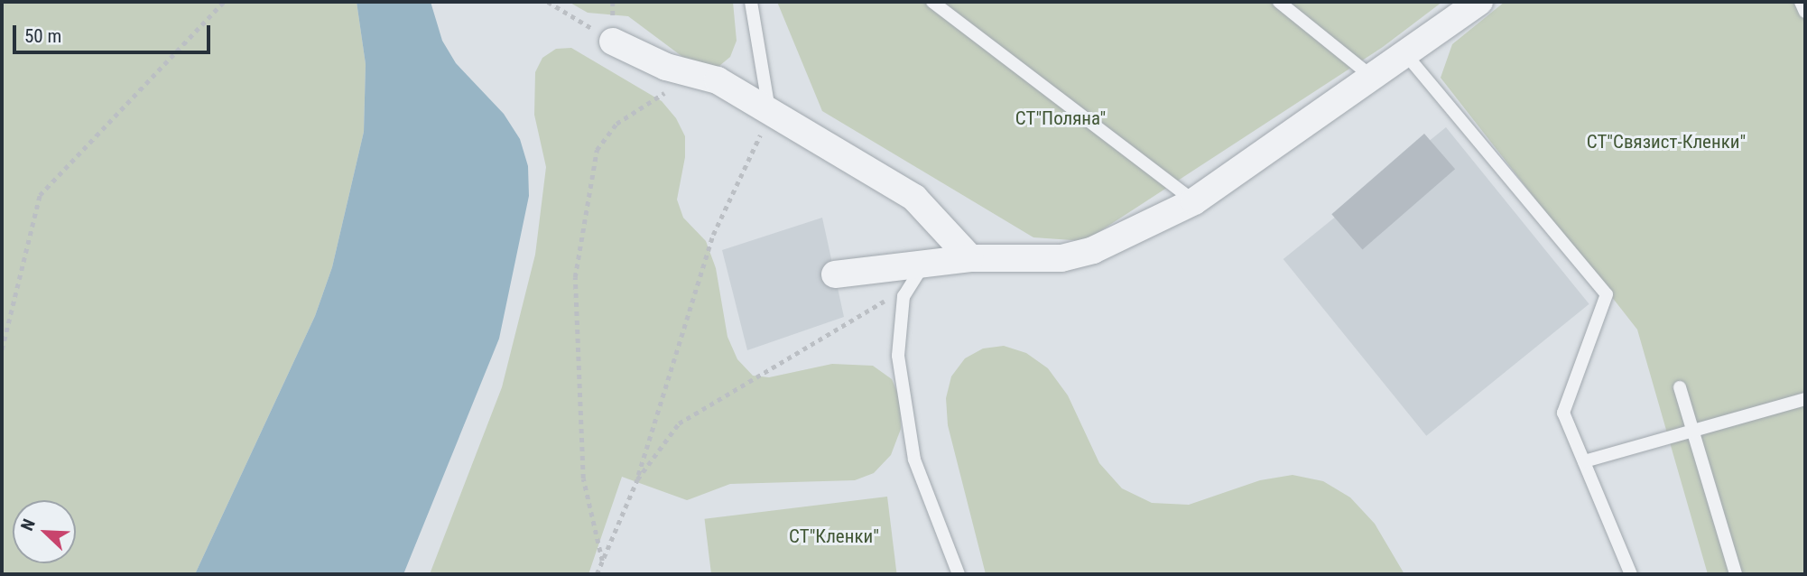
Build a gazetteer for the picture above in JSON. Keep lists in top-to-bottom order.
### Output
{
  "parks": ["СТ\"Поляна\"", "СТ\"Связист-Кленки\"", "СТ\"Кленки\""],
  "scale_bar": "50 m",
  "north": "top left"
}
